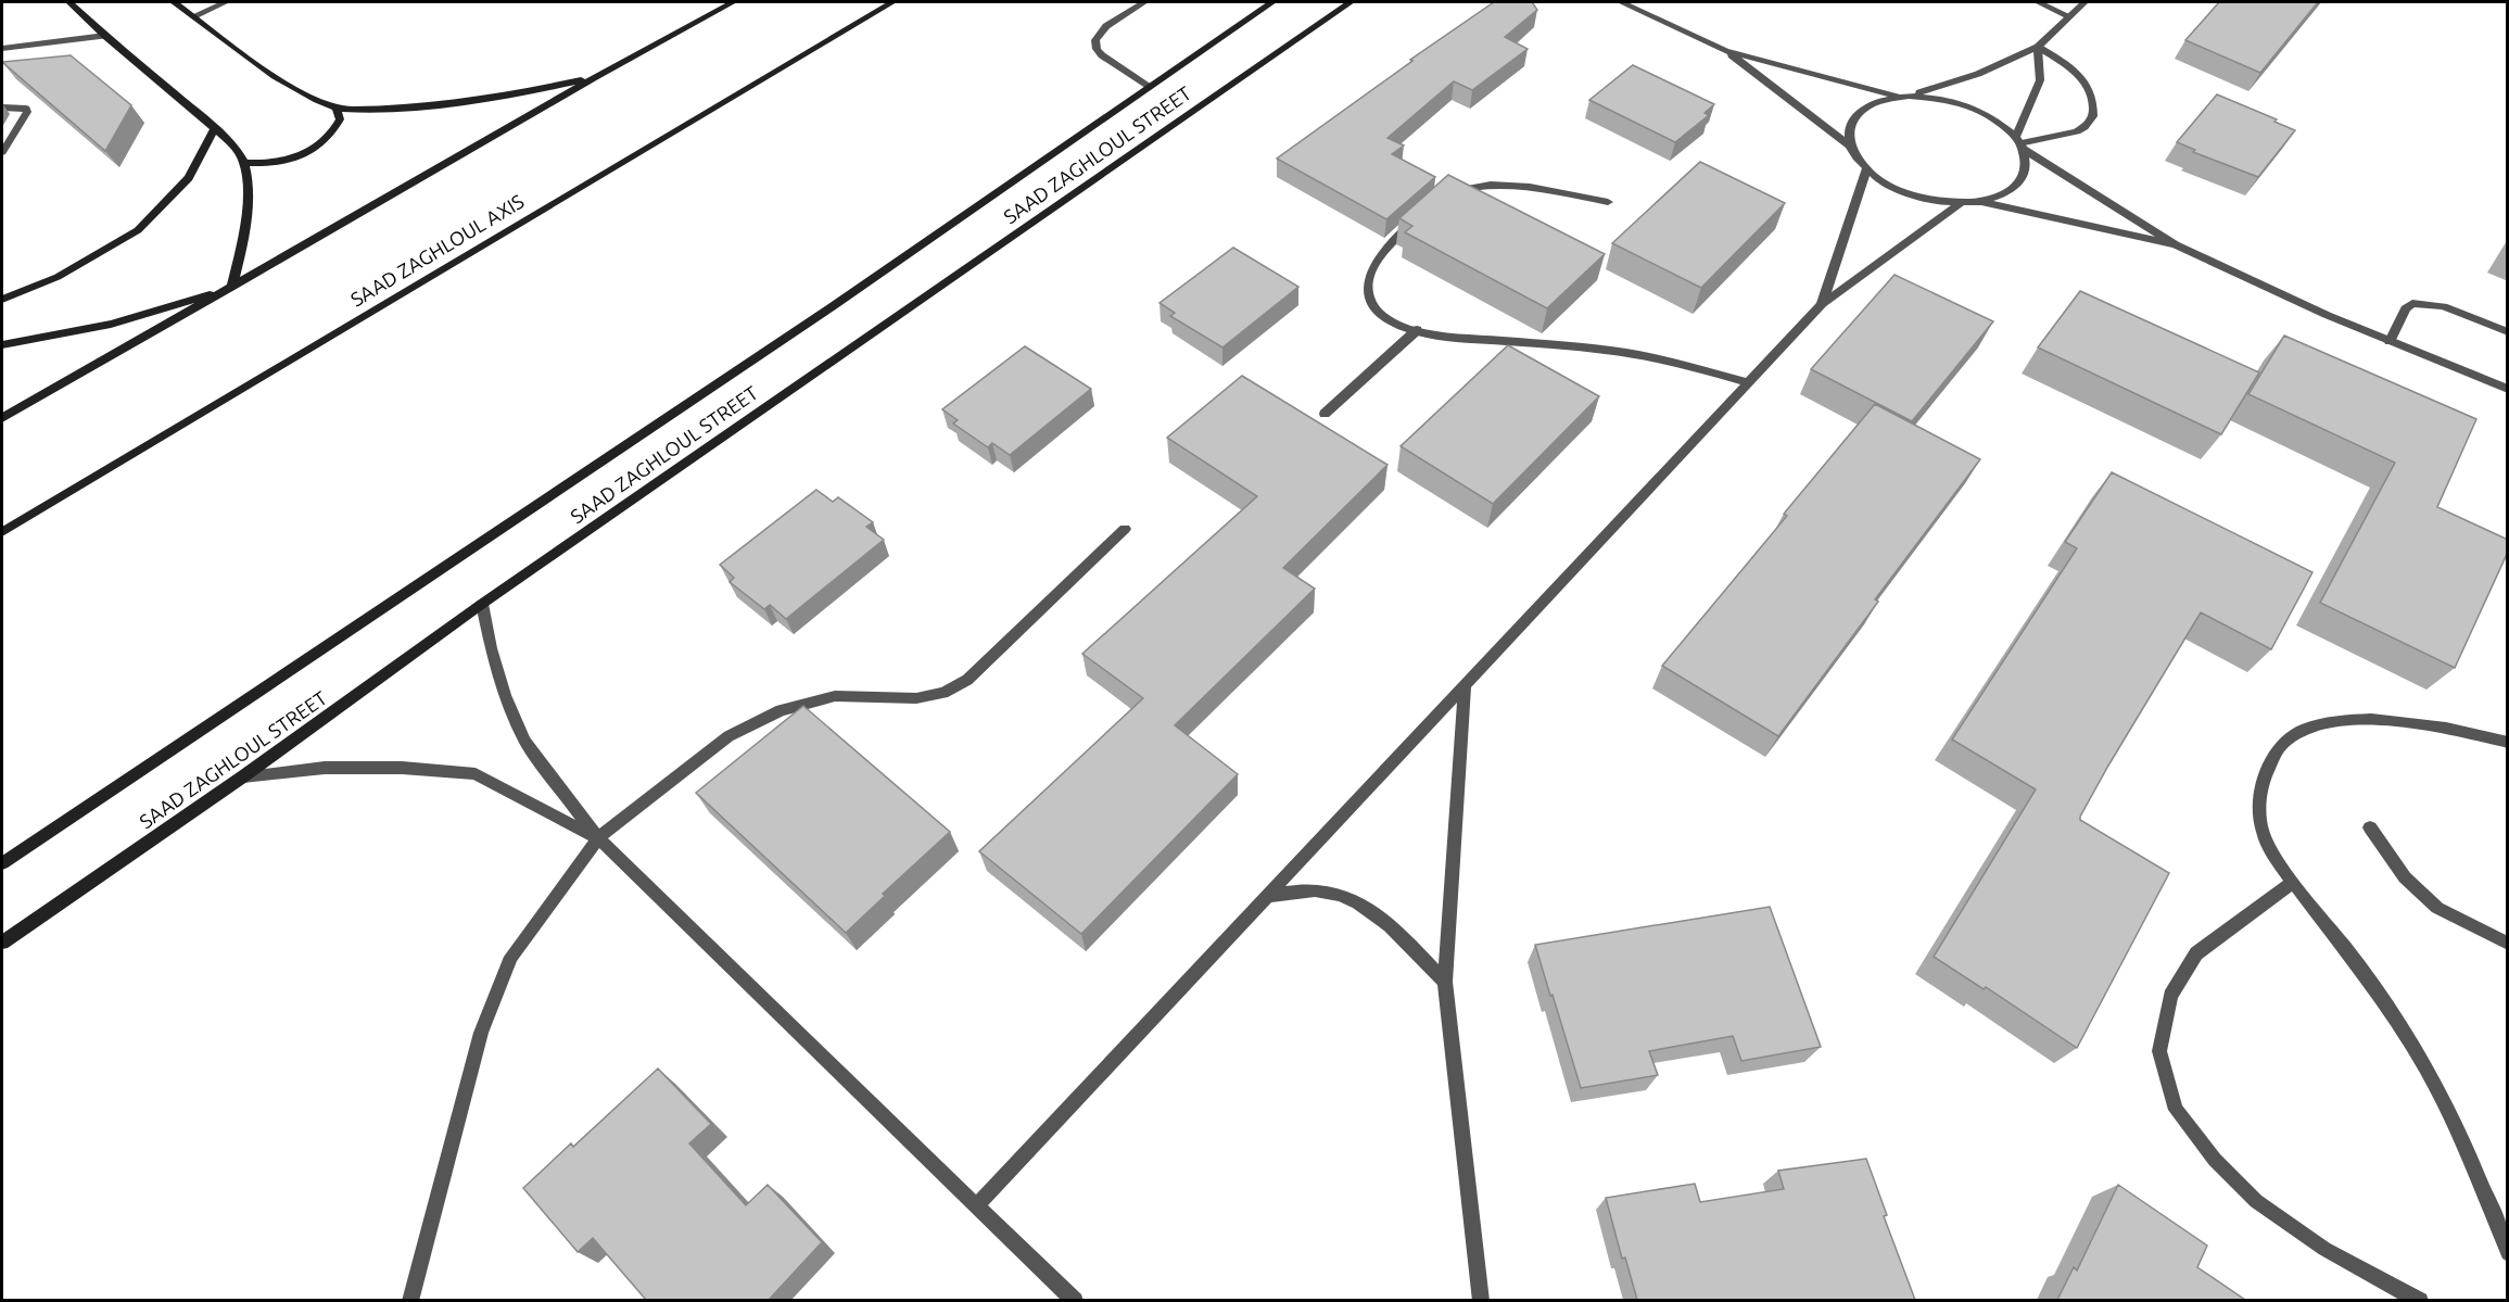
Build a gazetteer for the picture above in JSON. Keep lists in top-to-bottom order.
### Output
{
  "streets": {
    "street": ["SAAD ZAGHLOUL STREET", "SAAD ZAGHLOUL AXIS"]
  }
}
